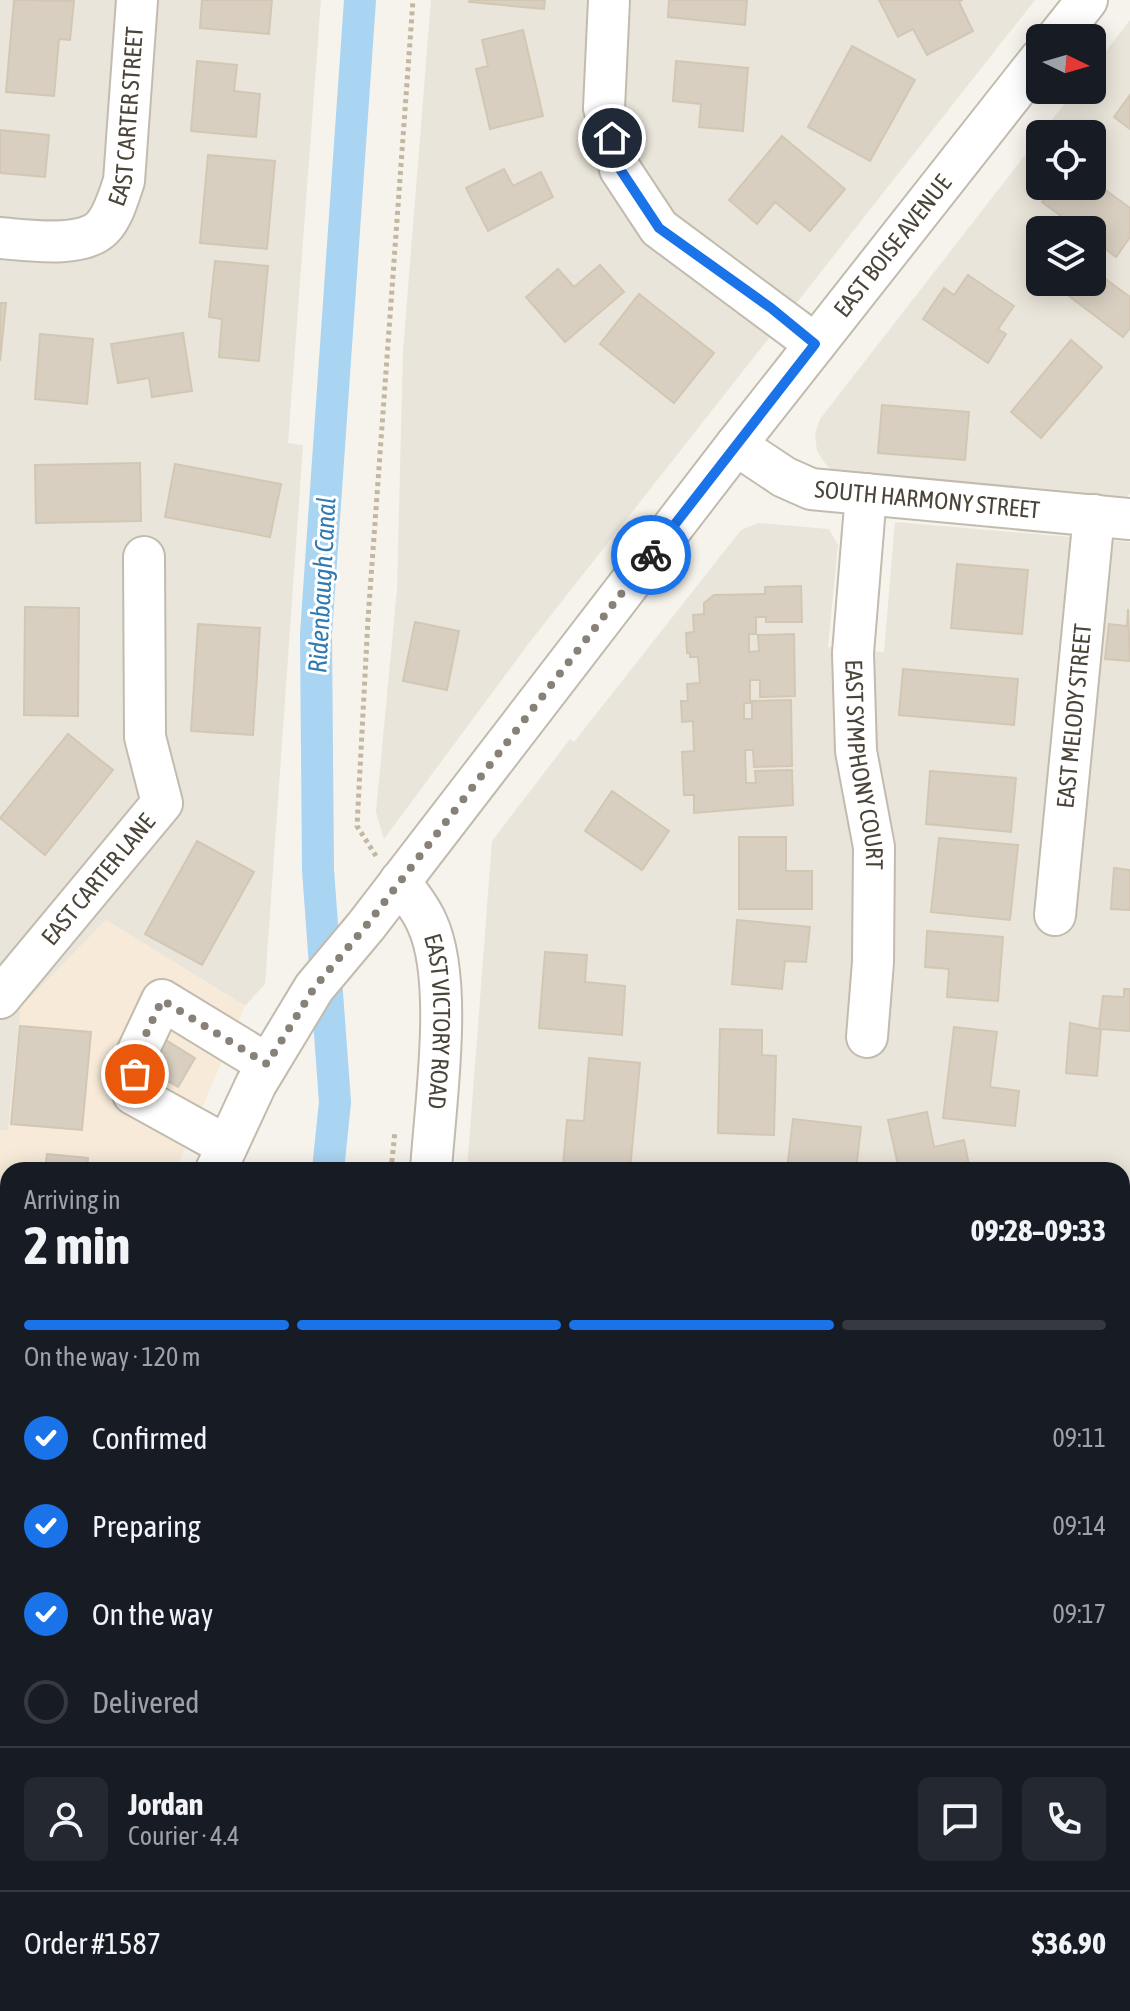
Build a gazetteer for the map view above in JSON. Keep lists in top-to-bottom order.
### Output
{
  "streets": {
    "street": [
      "EAST CARTER STREET",
      "EAST BOISE AVENUE",
      "SOUTH HARMONY STREET",
      "EAST MELODY STREET",
      "EAST SYMPHONY COURT",
      "EAST CARTER LANE",
      "EAST VICTORY ROAD"
    ]
  },
  "crossings": [
    ["EAST BOISE AVENUE", "SOUTH HARMONY STREET"],
    ["EAST BOISE AVENUE", "EAST VICTORY ROAD"],
    ["SOUTH HARMONY STREET", "EAST MELODY STREET"],
    ["SOUTH HARMONY STREET", "EAST SYMPHONY COURT"]
  ],
  "water": ["Ridenbaugh Canal"],
  "north": "right",
  "page": {
    "heading": ["2 min", "Arriving in", "09:28–09:33"],
    "panel": [
      "Jordan",
      "Courier · 4.4",
      "Order #1587",
      "$36.90"
    ],
    "bar": "On the way · 120 m",
    "list": [
      ["Confirmed", "09:11"],
      ["Preparing", "09:14"],
      ["On the way", "09:17"],
      "Delivered"
    ]
  }
}
